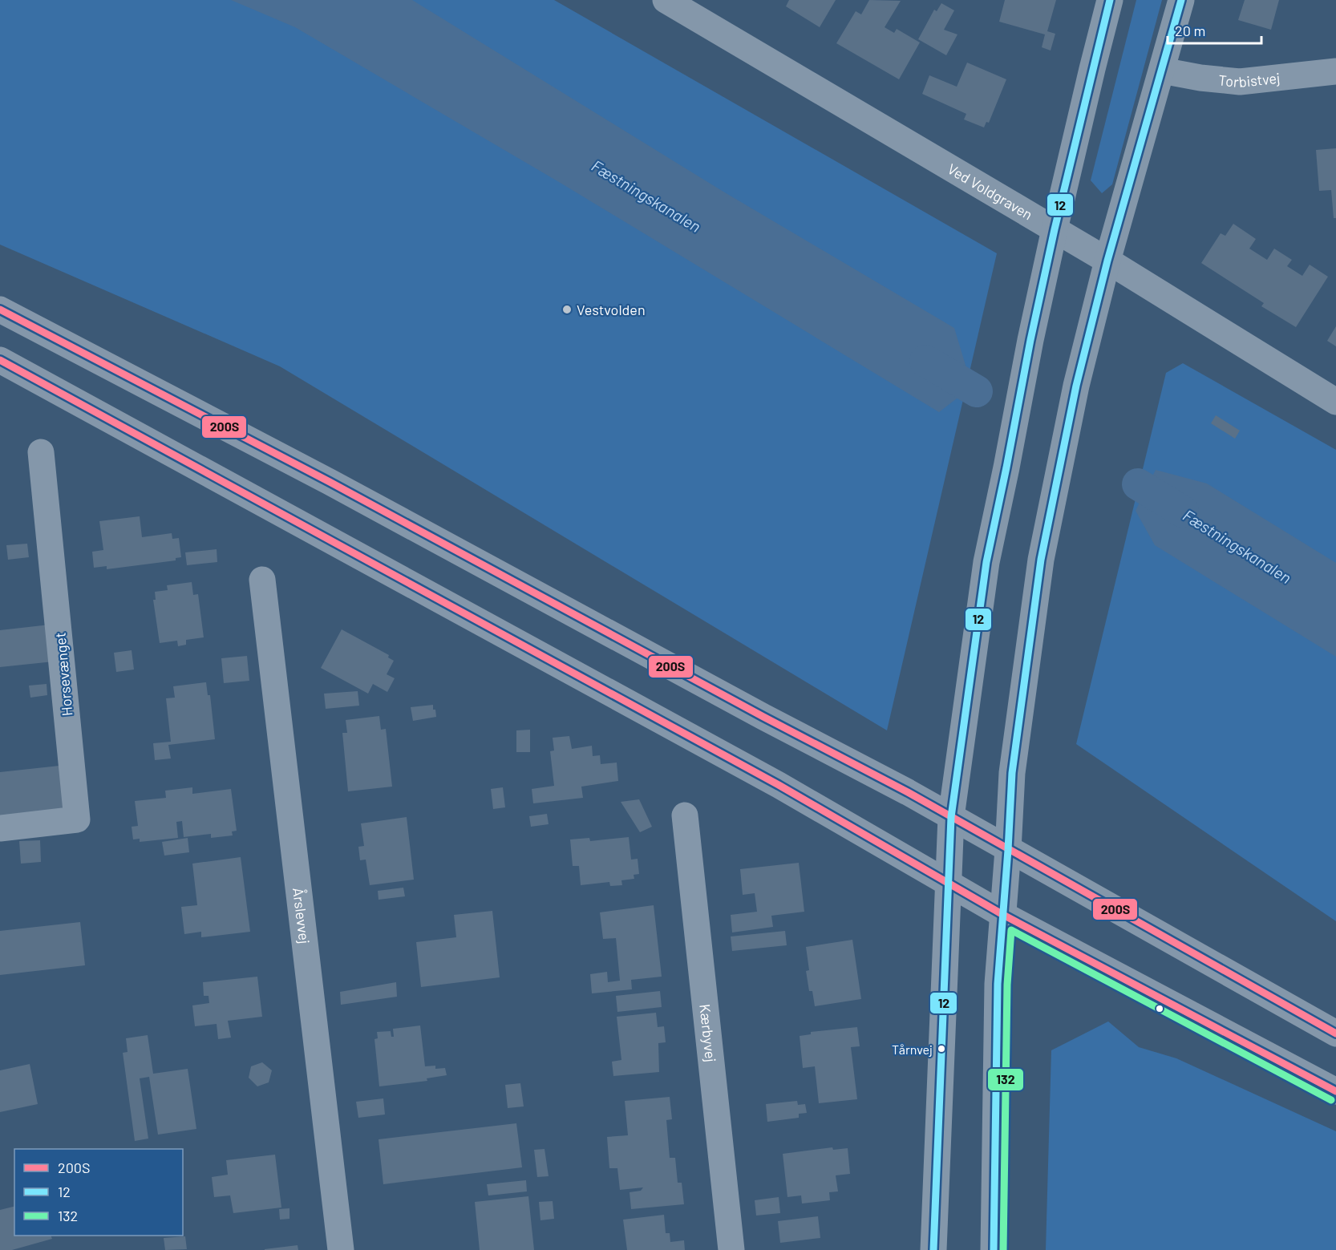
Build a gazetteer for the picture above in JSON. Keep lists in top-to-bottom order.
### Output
{
  "streets": {
    "street": [
      "Torbistvej",
      "Ved Voldgraven",
      "Horsevænget",
      "Årslevvej",
      "Kærbyvej"
    ]
  },
  "water": ["Fæstningskanalen"],
  "places": ["Vestvolden", "Tårnvej"],
  "lines": ["transit line 12", "transit line 200S", "transit line 132"],
  "legend": ["200S", "12", "132"],
  "scale_bar": "20 m"
}
